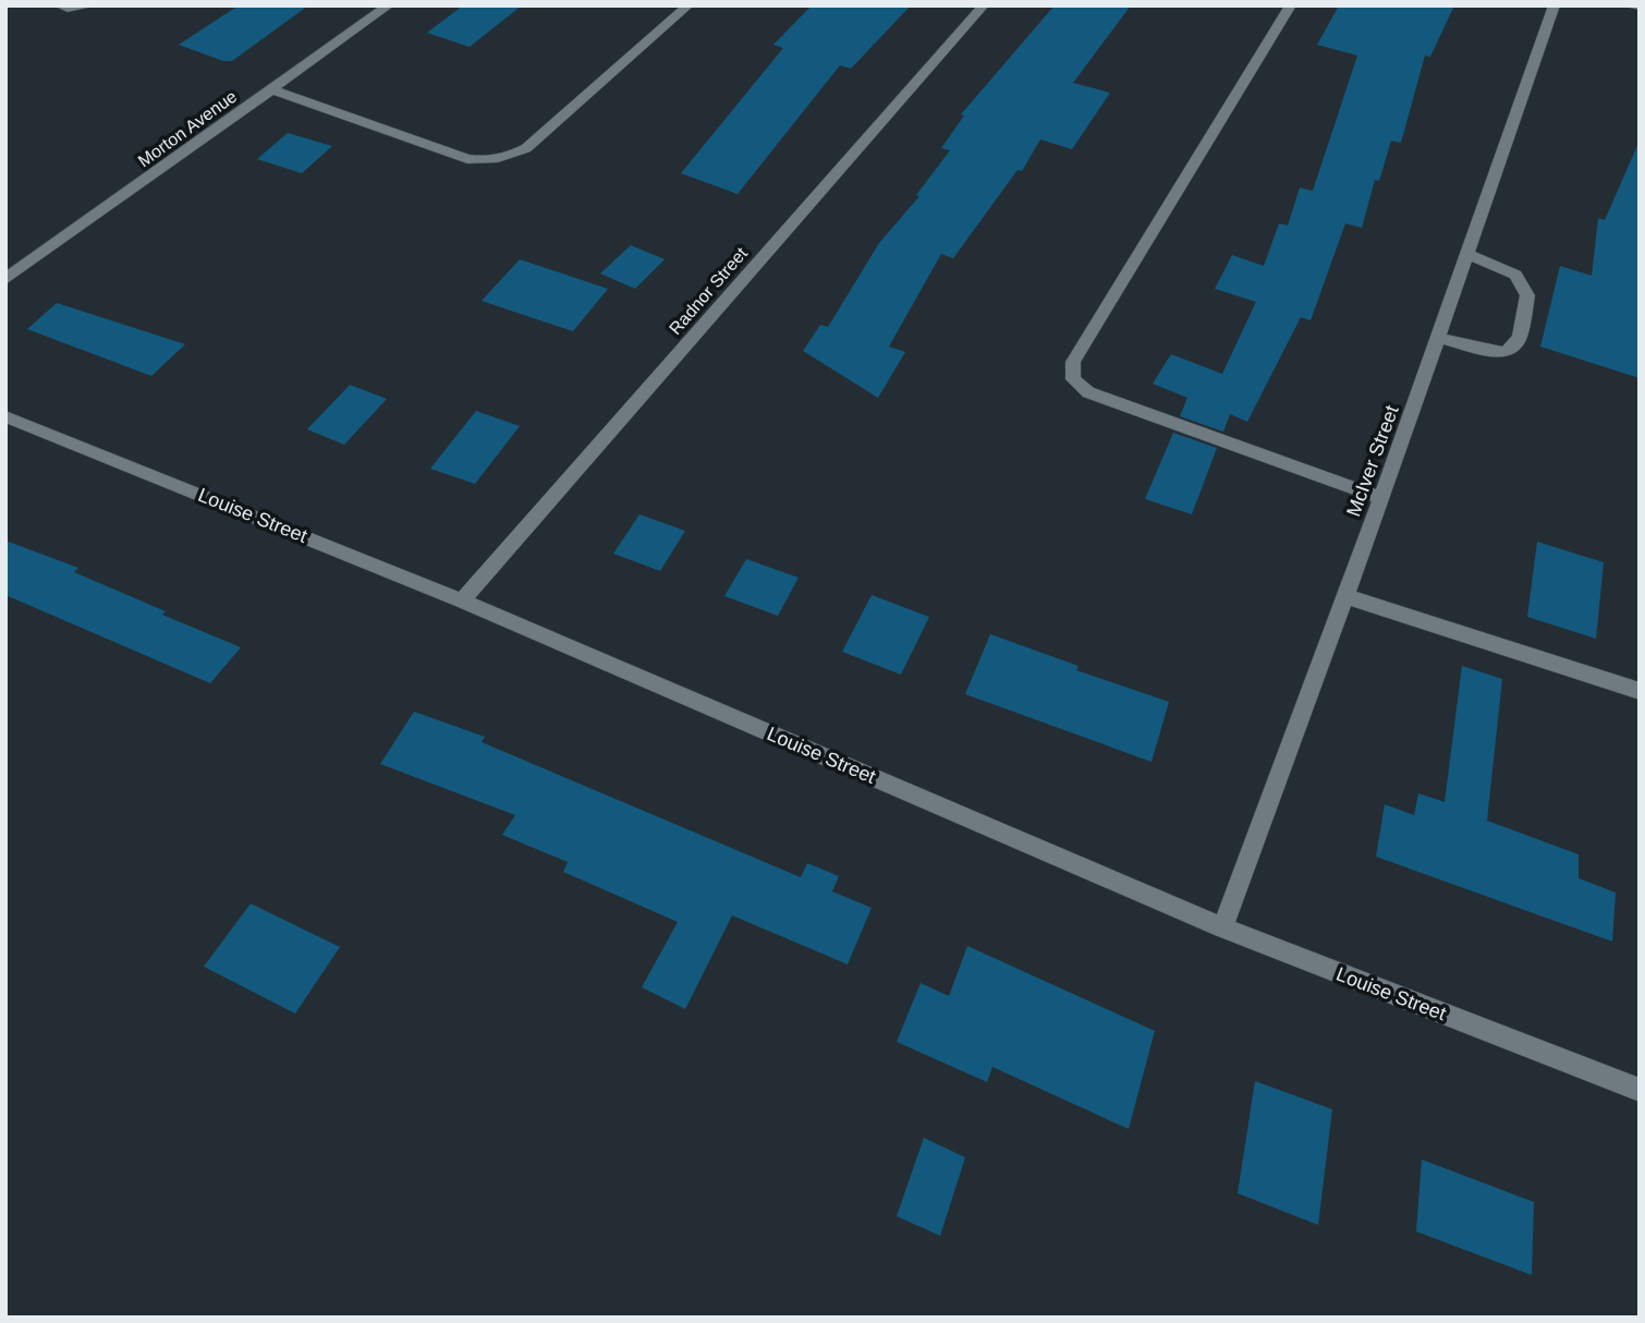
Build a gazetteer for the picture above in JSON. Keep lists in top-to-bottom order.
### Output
{
  "streets": {
    "street": [
      "Morton Avenue",
      "Radnor Street",
      "McIver Street",
      "Louise Street"
    ]
  },
  "crossings": [
    ["Radnor Street", "Louise Street"],
    ["McIver Street", "Louise Street"]
  ]
}
